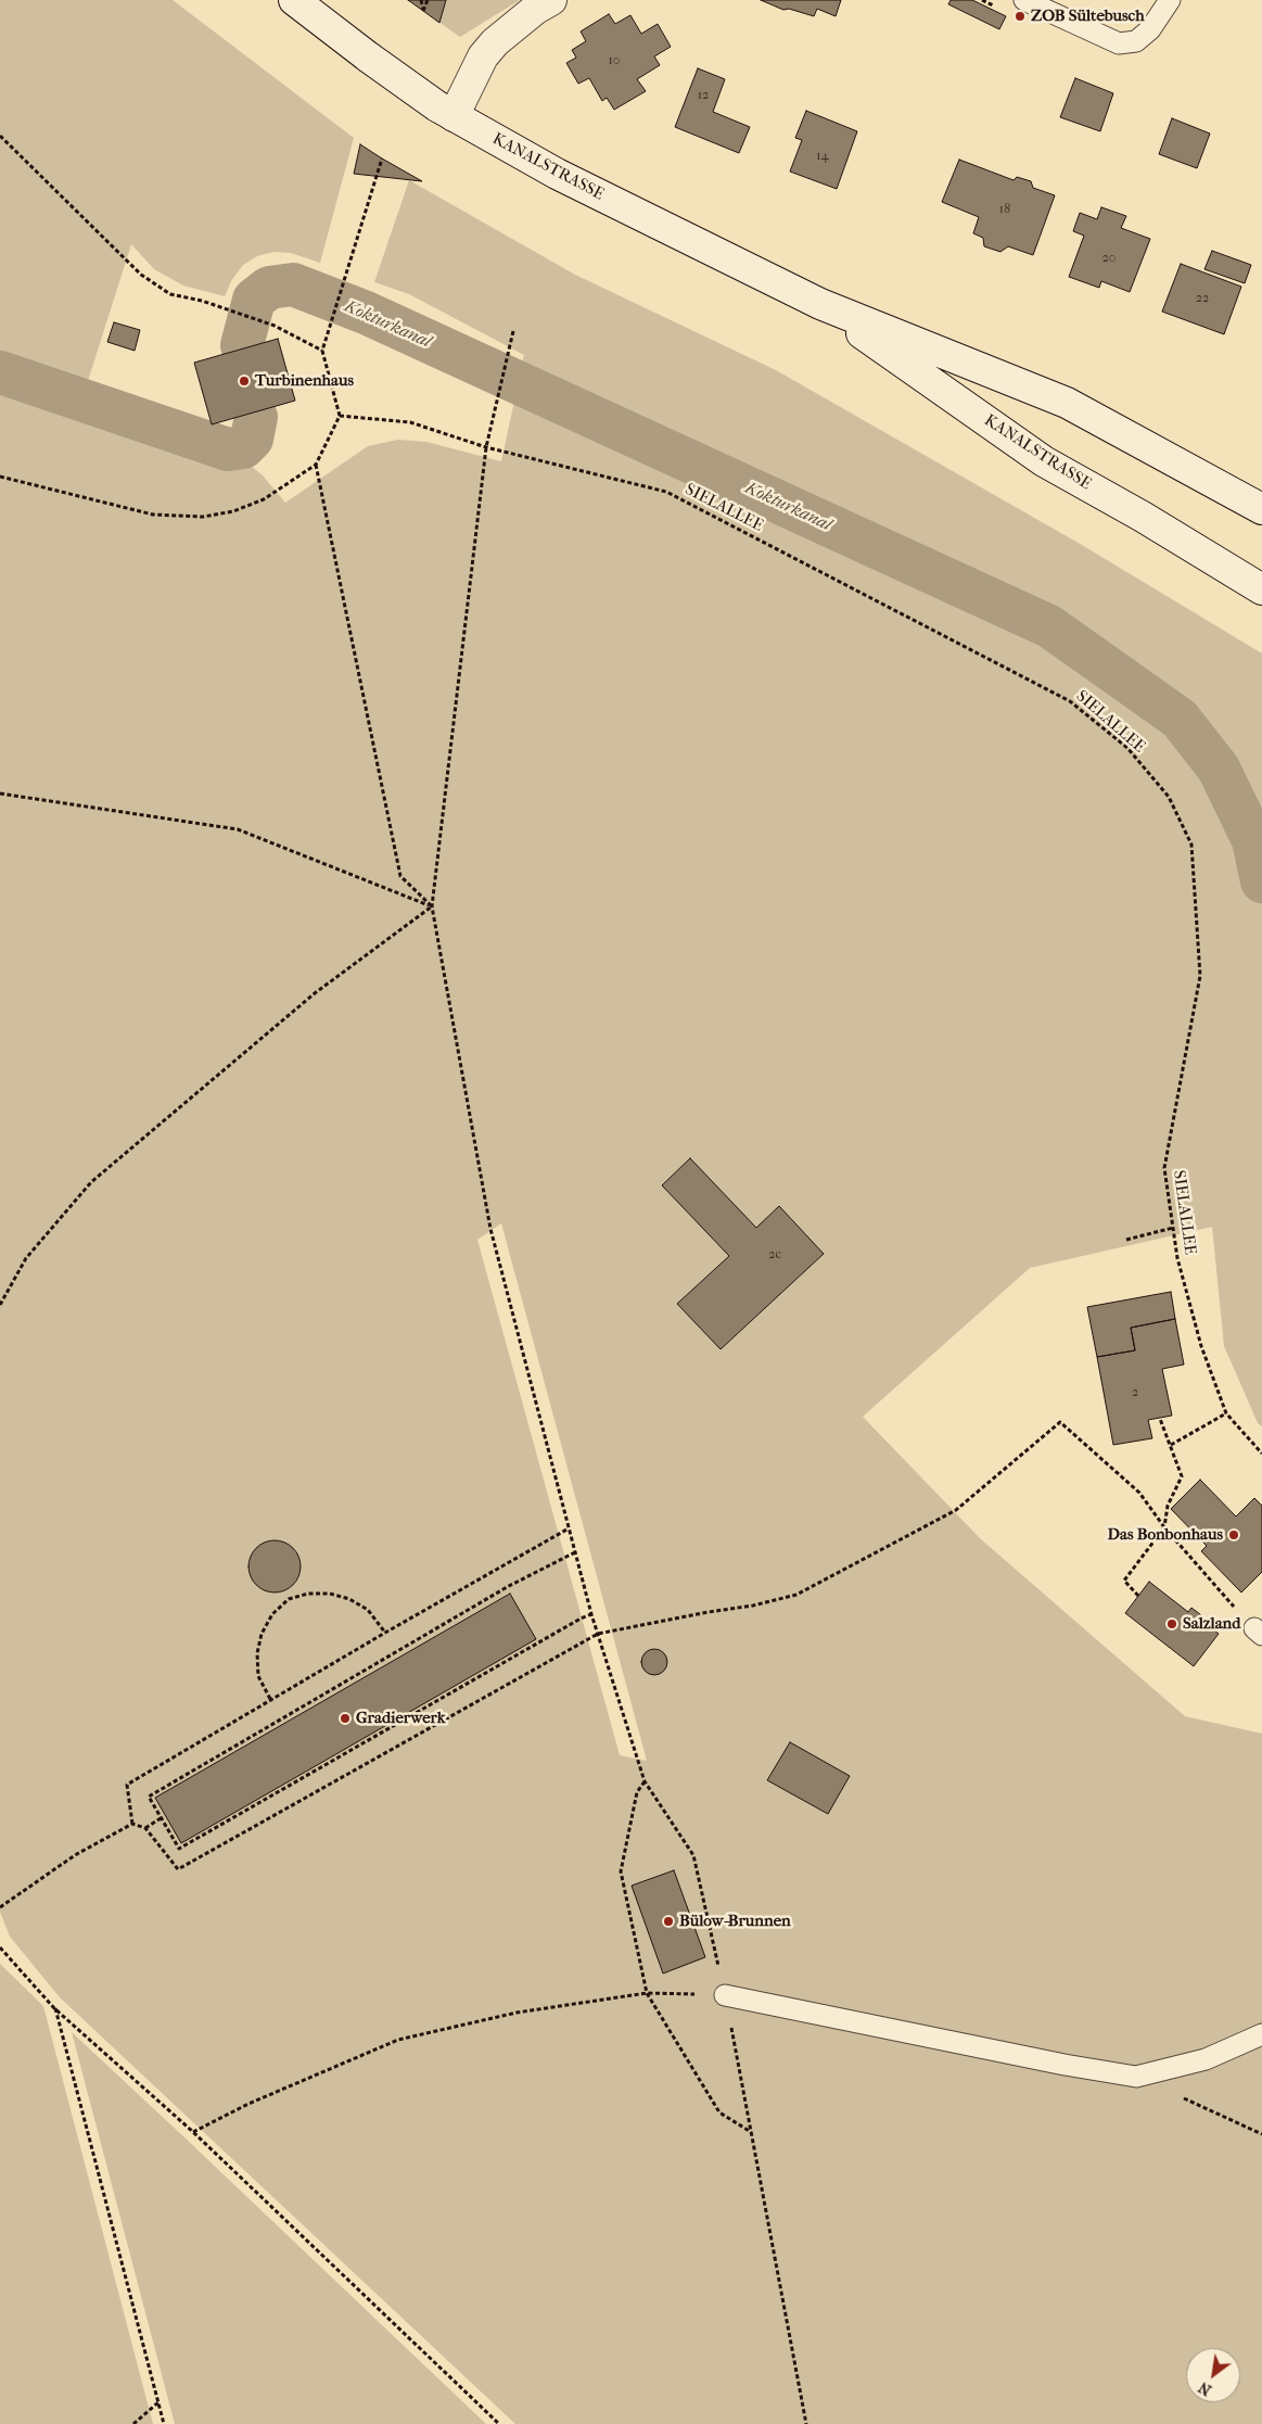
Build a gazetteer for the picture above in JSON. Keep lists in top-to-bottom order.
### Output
{
  "streets": {
    "main road": ["KANALSTRASSE"],
    "path": ["SIELALLEE"]
  },
  "water": ["Kokturkanal"],
  "places": [
    "ZOB Sültebusch",
    "Turbinenhaus",
    "Das Bonbonhaus",
    "Salzland",
    "Gradierwerk",
    "Bülow-Brunnen"
  ],
  "house_numbers": [
    "10",
    "12",
    "14",
    "18",
    "20",
    "22",
    "2c",
    "2"
  ],
  "north": "bottom left"
}
